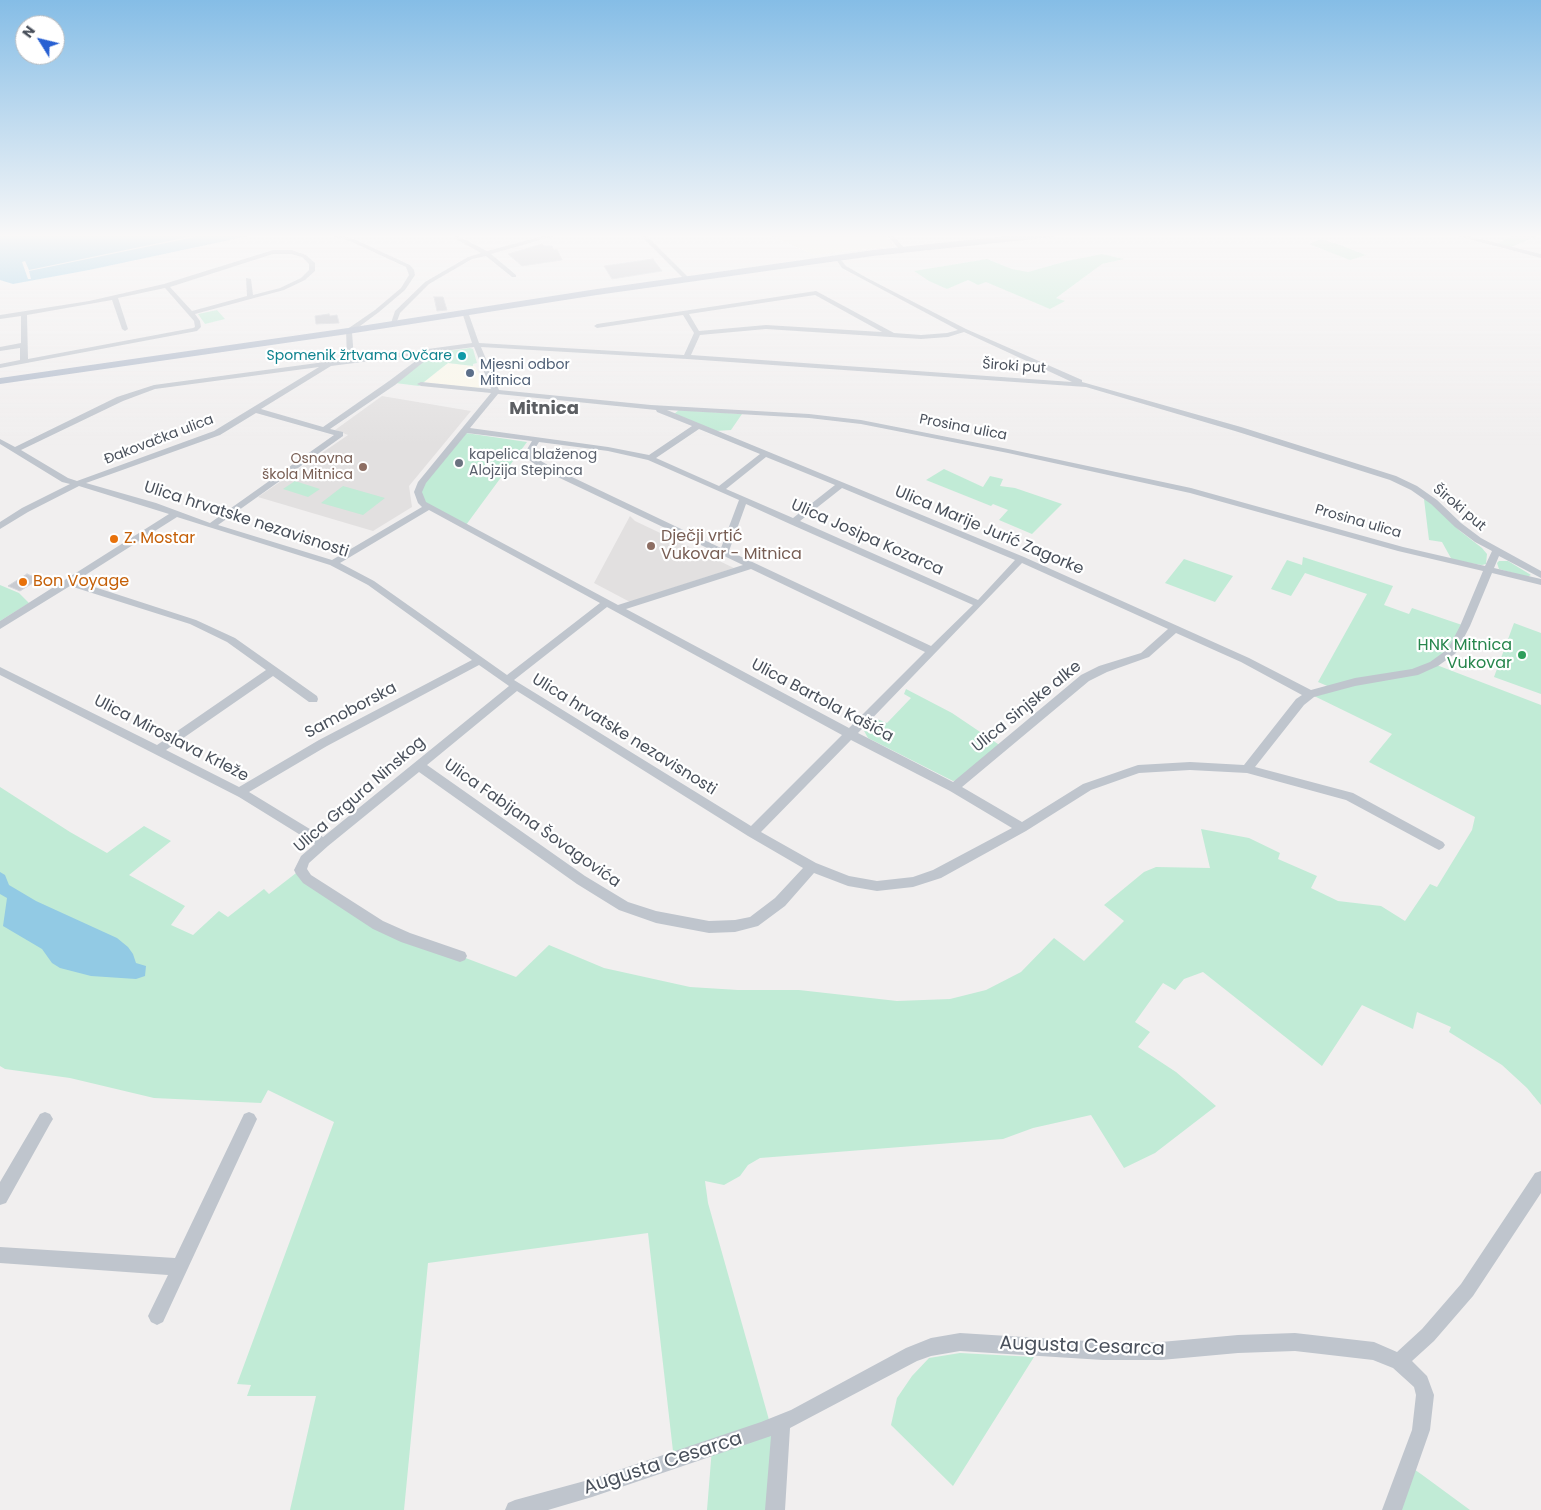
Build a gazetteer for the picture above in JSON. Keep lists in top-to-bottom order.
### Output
{
  "streets": {
    "street": [
      "Široki put",
      "Prosina ulica",
      "Đakovačka ulica",
      "Ulica hrvatske nezavisnosti",
      "Ulica Marije Jurić Zagorke",
      "Ulica Josipa Kozarca",
      "Ulica Bartola Kašića",
      "Ulica Sinjske alke",
      "Samoborska",
      "Ulica Miroslava Krleže",
      "Ulica Grgura Ninskog",
      "Ulica Fabijana Šovagovića",
      "Augusta Cesarca"
    ]
  },
  "crossings": [
    ["Široki put", "Đakovačka ulica"],
    ["Prosina ulica", "Ulica Marije Jurić Zagorke"],
    ["Đakovačka ulica", "Ulica hrvatske nezavisnosti"],
    ["Ulica hrvatske nezavisnosti", "Ulica Bartola Kašića"],
    ["Ulica hrvatske nezavisnosti", "Samoborska"],
    ["Ulica hrvatske nezavisnosti", "Ulica Grgura Ninskog"],
    ["Ulica hrvatske nezavisnosti", "Ulica Fabijana Šovagovića"],
    ["Ulica Marije Jurić Zagorke", "Ulica Sinjske alke"],
    ["Ulica Bartola Kašića", "Ulica Sinjske alke"],
    ["Samoborska", "Ulica Miroslava Krleže"],
    ["Ulica Miroslava Krleže", "Ulica Grgura Ninskog"],
    ["Ulica Grgura Ninskog", "Ulica Fabijana Šovagovića"]
  ],
  "districts": ["Mitnica"],
  "places": [
    "Spomenik žrtvama Ovčare",
    "Mjesni odbor Mitnica",
    "kapelica blaženog Alojzija Stepinca",
    "Osnovna škola Mitnica",
    "Z. Mostar",
    "Dječji vrtić Vukovar - Mitnica",
    "Bon Voyage",
    "HNK Mitnica Vukovar"
  ],
  "north": "top left"
}
